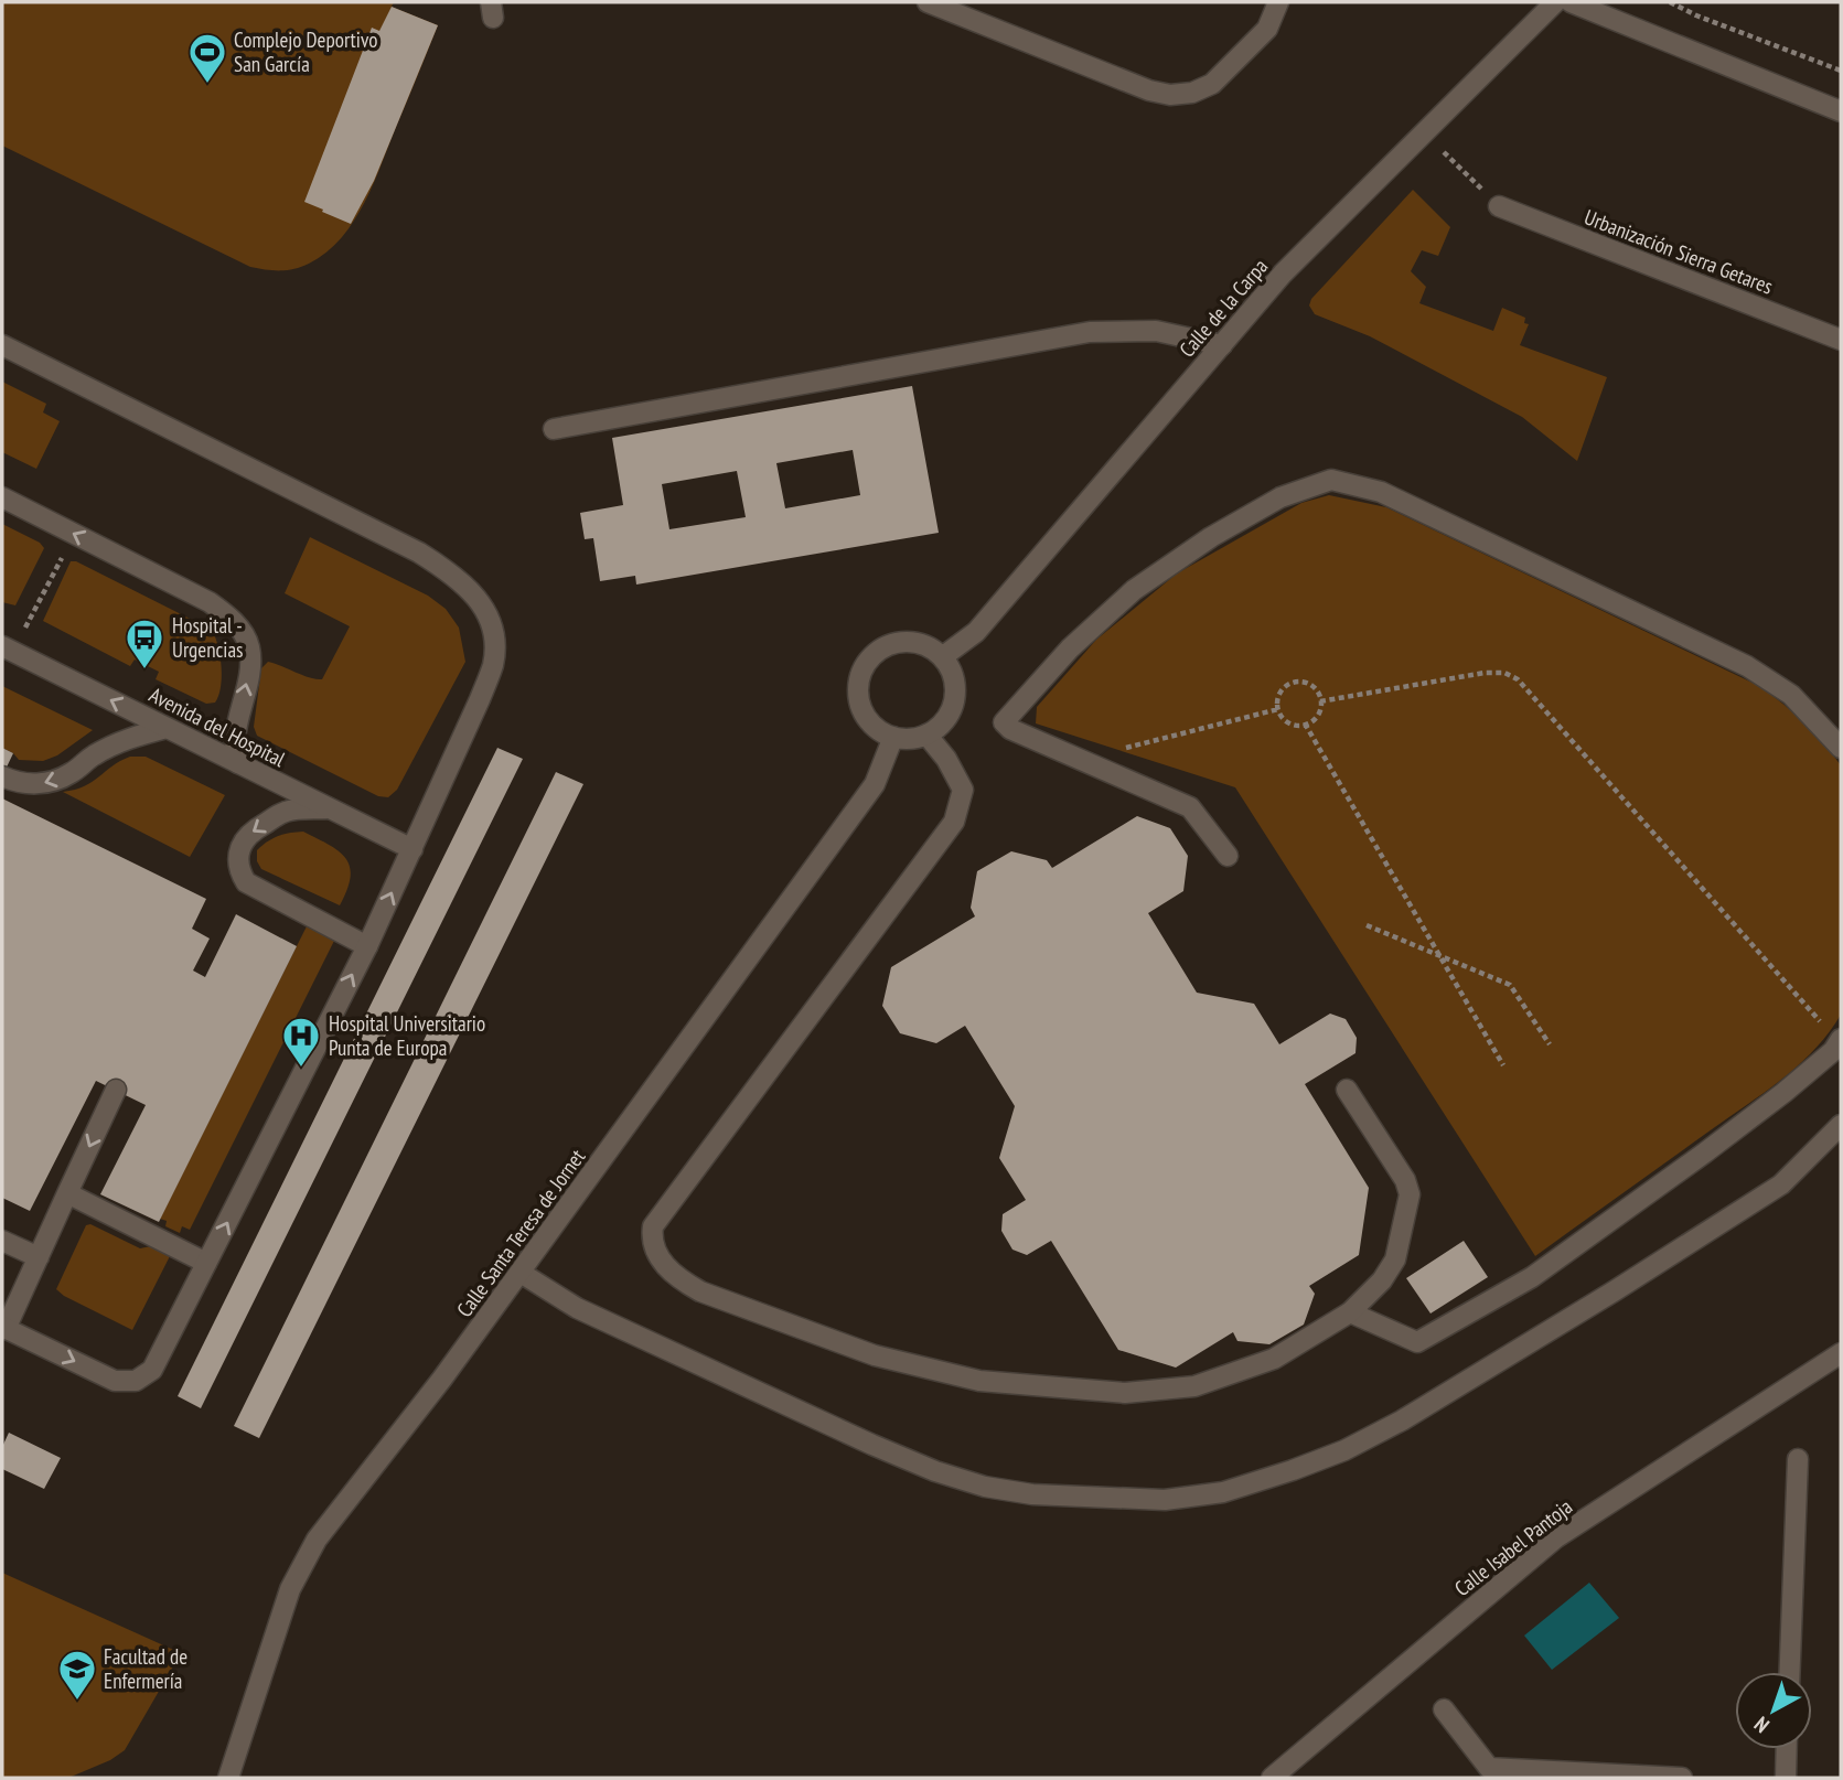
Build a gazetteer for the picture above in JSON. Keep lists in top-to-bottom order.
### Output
{
  "streets": {
    "street": [
      "Urbanización Sierra Getares",
      "Calle de la Carpa",
      "Avenida del Hospital",
      "Calle Santa Teresa de Jornet",
      "Calle Isabel Pantoja"
    ]
  },
  "crossings": [
    ["Calle de la Carpa", "Calle Santa Teresa de Jornet"]
  ],
  "one_way": ["Avenida del Hospital"],
  "places": {
    "sports": ["Complejo Deportivo San García"],
    "bus stop": ["Hospital - Urgencias"],
    "hospital": ["Hospital Universitario Punta de Europa"],
    "school or university": ["Facultad de Enfermería"]
  },
  "north": "bottom left"
}
